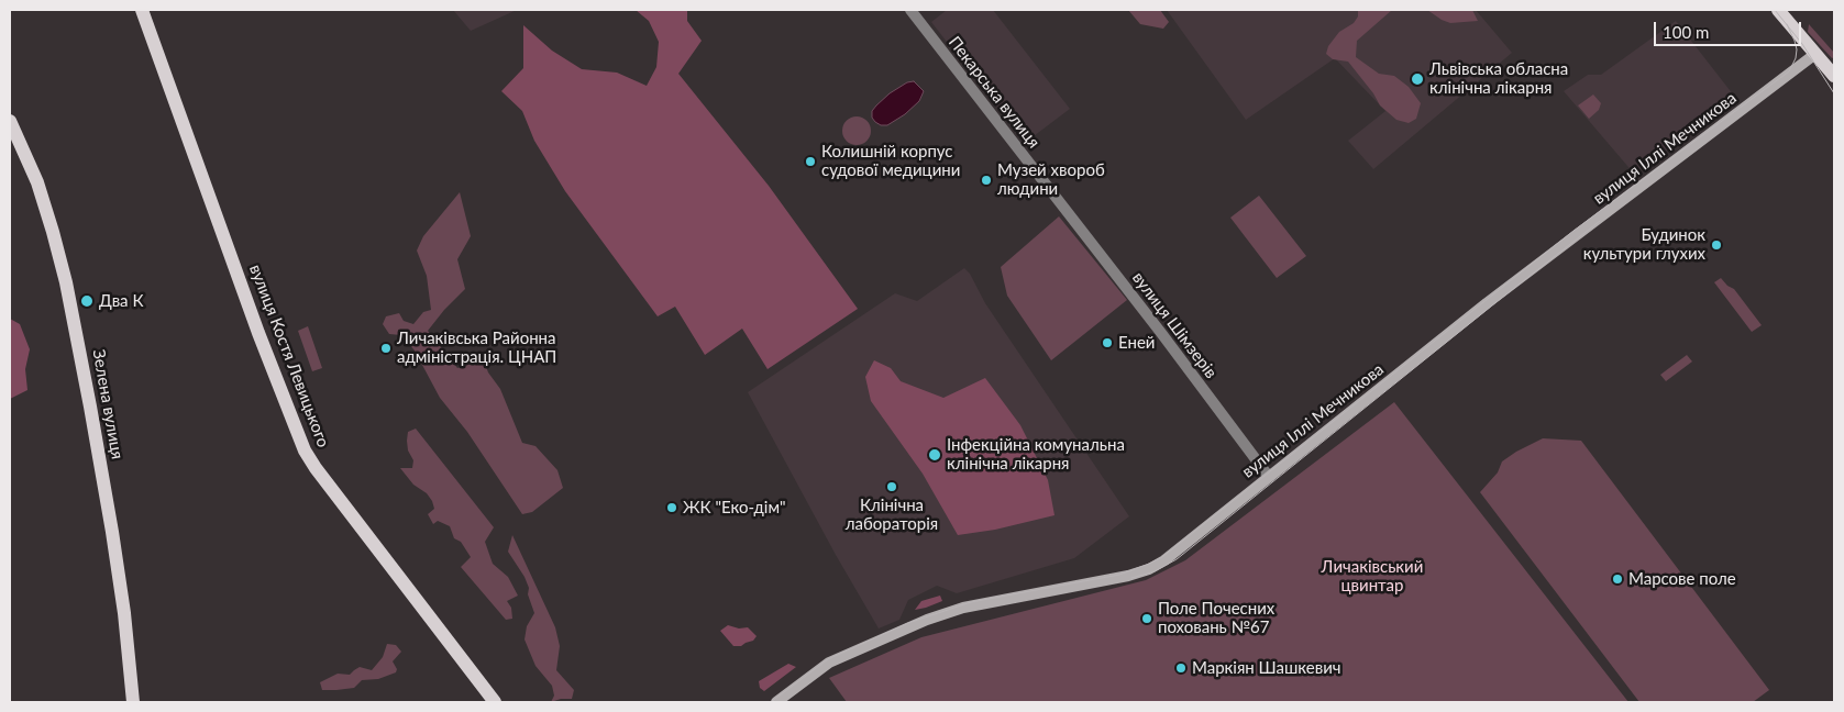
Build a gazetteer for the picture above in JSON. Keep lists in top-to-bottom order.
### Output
{
  "streets": {
    "main road": ["вулиця Іллі Мечникова", "вулиця Костя Левицького", "Зелена вулиця"],
    "street": ["Пекарська вулиця", "вулиця Шімзерів"]
  },
  "crossings": [
    ["Пекарська вулиця", "вулиця Шімзерів"],
    ["вулиця Іллі Мечникова", "вулиця Шімзерів"]
  ],
  "parks": ["Личаківський цвинтар"],
  "places": [
    "Львівська обласна клінічна лікарня",
    "Колишній корпус судової медицини",
    "Музей хвороб людини",
    "Будинок культури глухих",
    "Два К",
    "Еней",
    "Личаківська Районна адміністрація. ЦНАП",
    "Інфекційна комунальна клінічна лікарня",
    "Клінічна лабораторія",
    "ЖК \"Еко-дім\"",
    "Марсове поле",
    "Поле Почесних поховань №67",
    "Маркіян Шашкевич"
  ],
  "scale_bar": "100 m"
}
